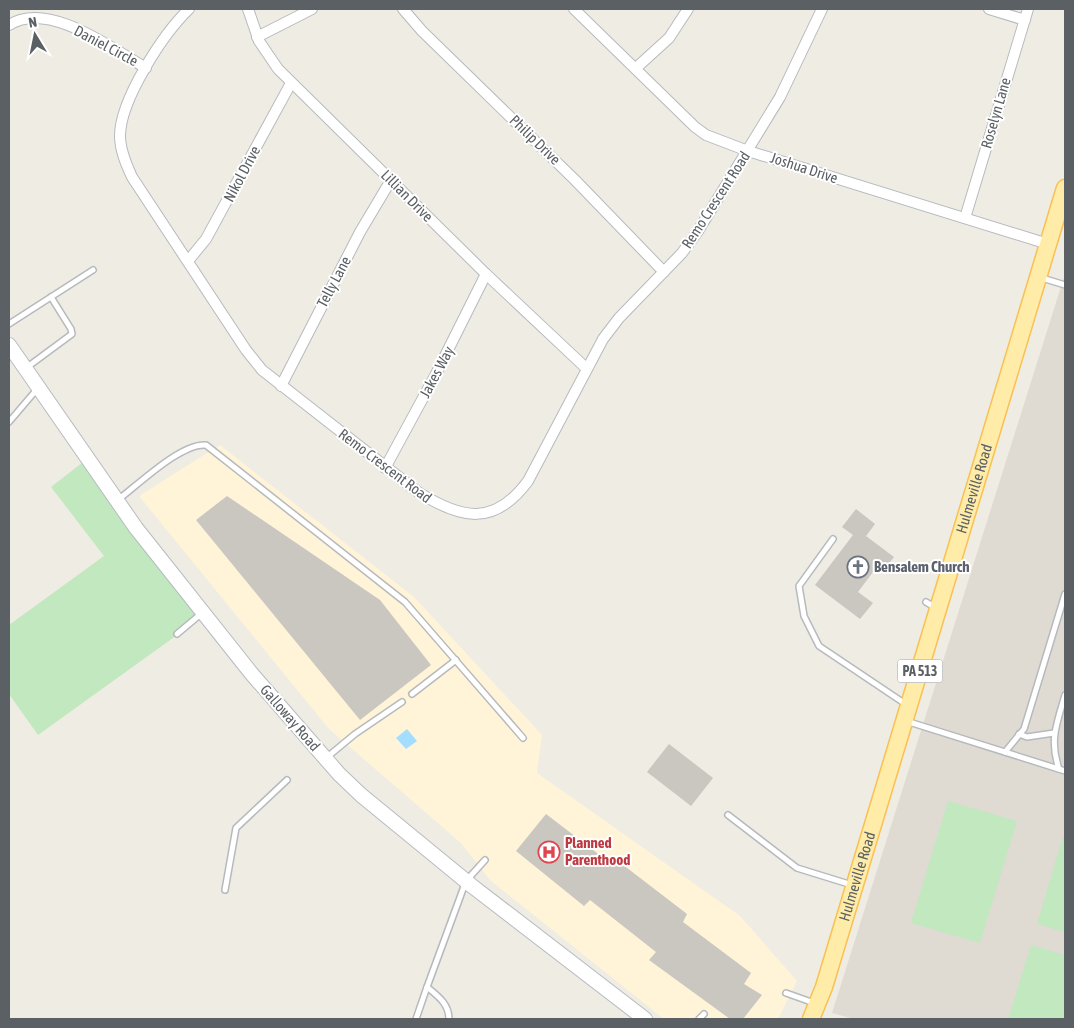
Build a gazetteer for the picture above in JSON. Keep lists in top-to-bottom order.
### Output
{
  "streets": {
    "main road": ["Hulmeville Road", "PA 513", "Galloway Road"],
    "street": [
      "Daniel Circle",
      "Roselyn Lane",
      "Philip Drive",
      "Joshua Drive",
      "Nikol Drive",
      "Lillian Drive",
      "Remo Crescent Road",
      "Telly Lane",
      "Jakes Way"
    ]
  },
  "crossings": [
    ["Daniel Circle", "Remo Crescent Road"],
    ["Roselyn Lane", "Joshua Drive"],
    ["Philip Drive", "Remo Crescent Road"],
    ["Joshua Drive", "Remo Crescent Road"],
    ["Joshua Drive", "Hulmeville Road"],
    ["Nikol Drive", "Lillian Drive"],
    ["Nikol Drive", "Remo Crescent Road"],
    ["Lillian Drive", "Remo Crescent Road"],
    ["Lillian Drive", "Telly Lane"],
    ["Lillian Drive", "Jakes Way"],
    ["Remo Crescent Road", "Telly Lane"],
    ["Remo Crescent Road", "Jakes Way"]
  ],
  "places": {
    "church": ["Bensalem Church"],
    "hospital": ["Planned Parenthood"]
  },
  "north": "top"
}
